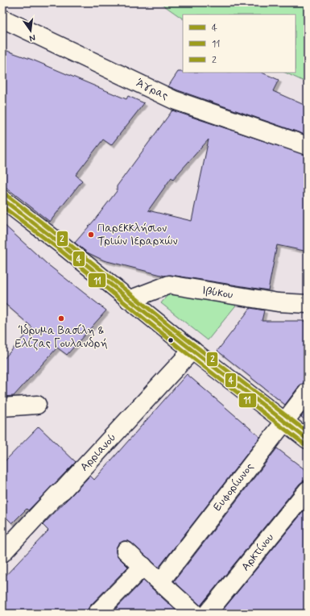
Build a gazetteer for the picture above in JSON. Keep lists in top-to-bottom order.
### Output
{
  "streets": {
    "street": [
      "Άγρας",
      "Ιβύκου",
      "Αρριανού",
      "Ευφορίωνος",
      "Αρκτίνου"
    ]
  },
  "places": ["Παρεκκλήσιον Τριών Ιεραρχών", "Ίδρυμα Βασίλη & Ελίζας Γουλανδρή"],
  "lines": ["transit line 2", "transit line 4", "transit line 11"],
  "legend": ["4", "11", "2"],
  "north": "bottom"
}
